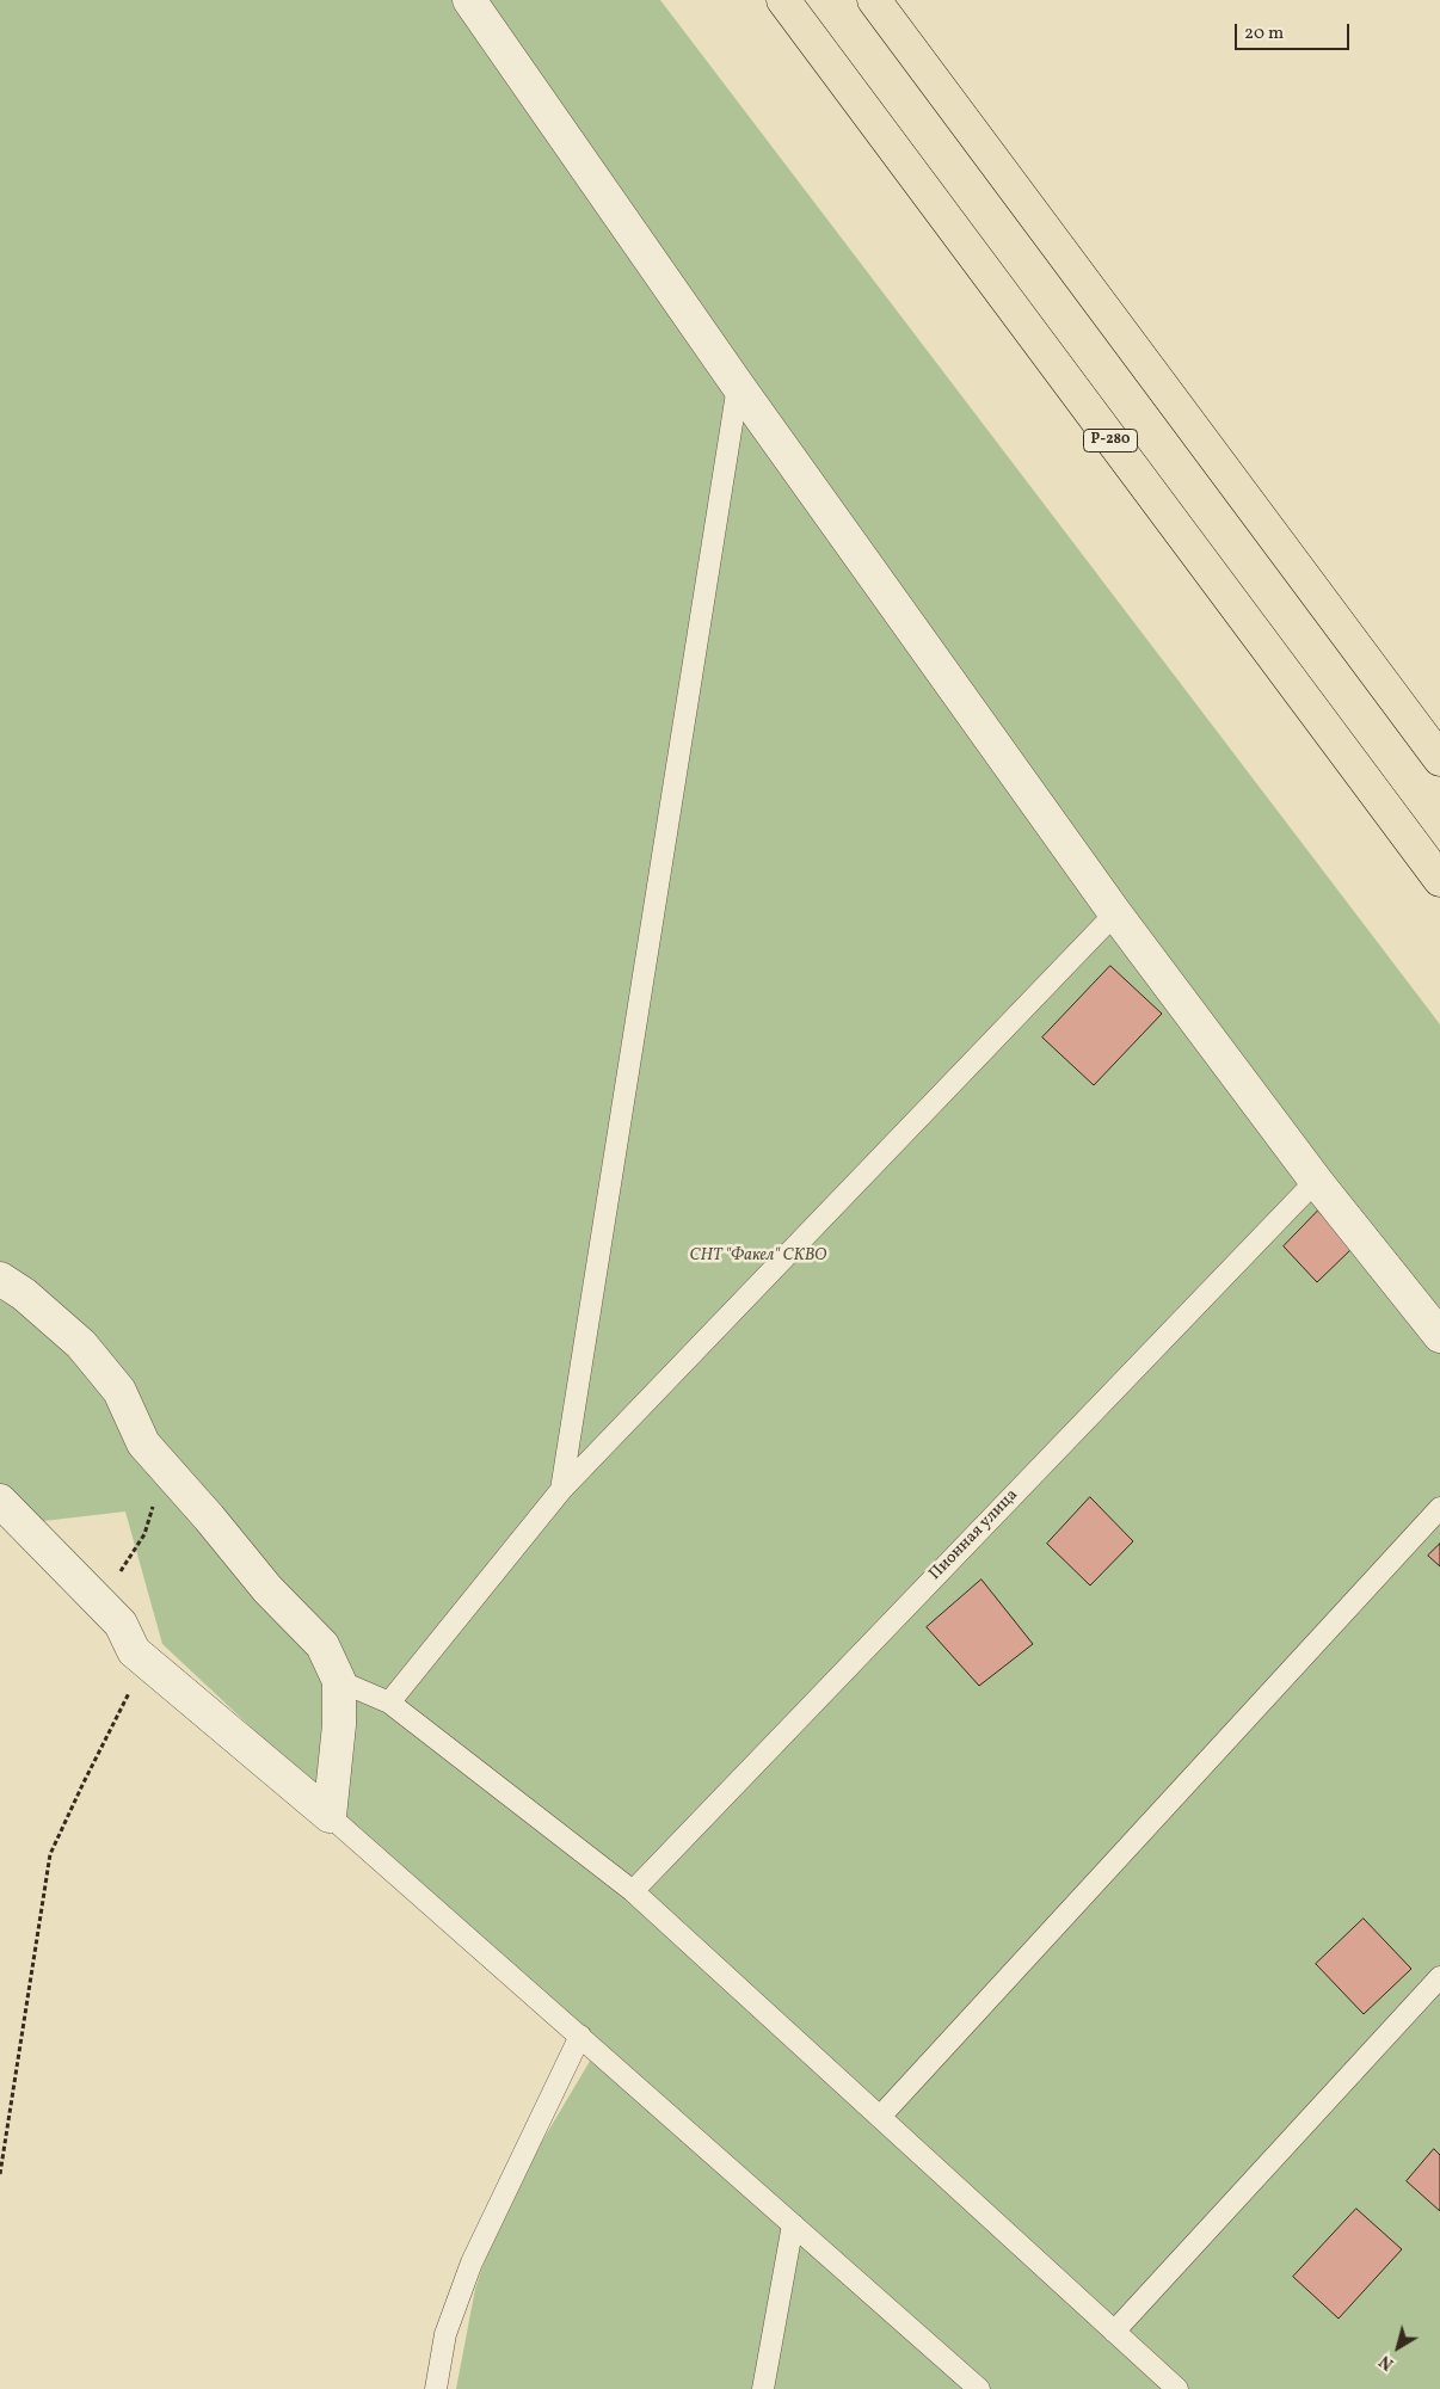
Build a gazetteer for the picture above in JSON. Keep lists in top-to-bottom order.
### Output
{
  "streets": {
    "highway": ["Р-280"],
    "lane": ["Пионная улица"]
  },
  "parks": ["СНТ \"Факел\" СКВО"],
  "scale_bar": "20 m",
  "north": "bottom left"
}
